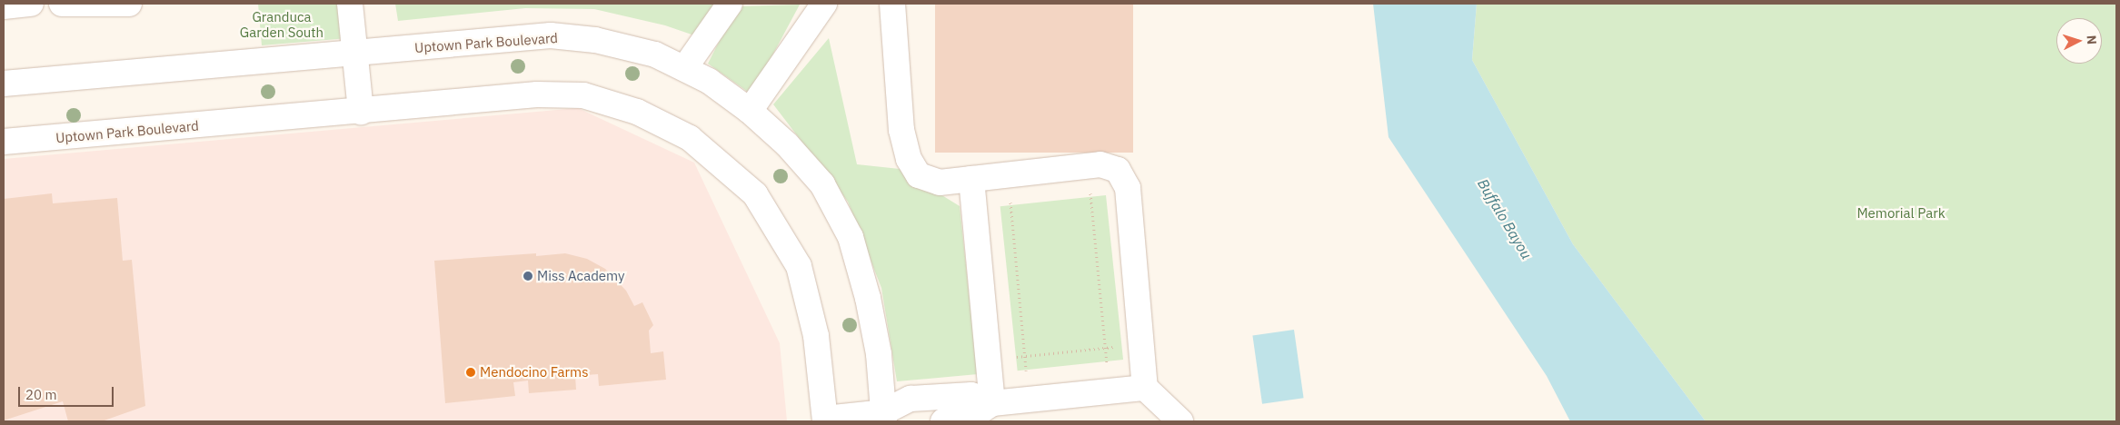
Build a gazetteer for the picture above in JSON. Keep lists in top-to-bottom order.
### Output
{
  "streets": {
    "street": ["Uptown Park Boulevard"]
  },
  "water": ["Buffalo Bayou"],
  "parks": ["Granduca Garden South", "Memorial Park"],
  "places": ["Miss Academy", "Mendocino Farms"],
  "scale_bar": "20 m",
  "north": "right"
}
